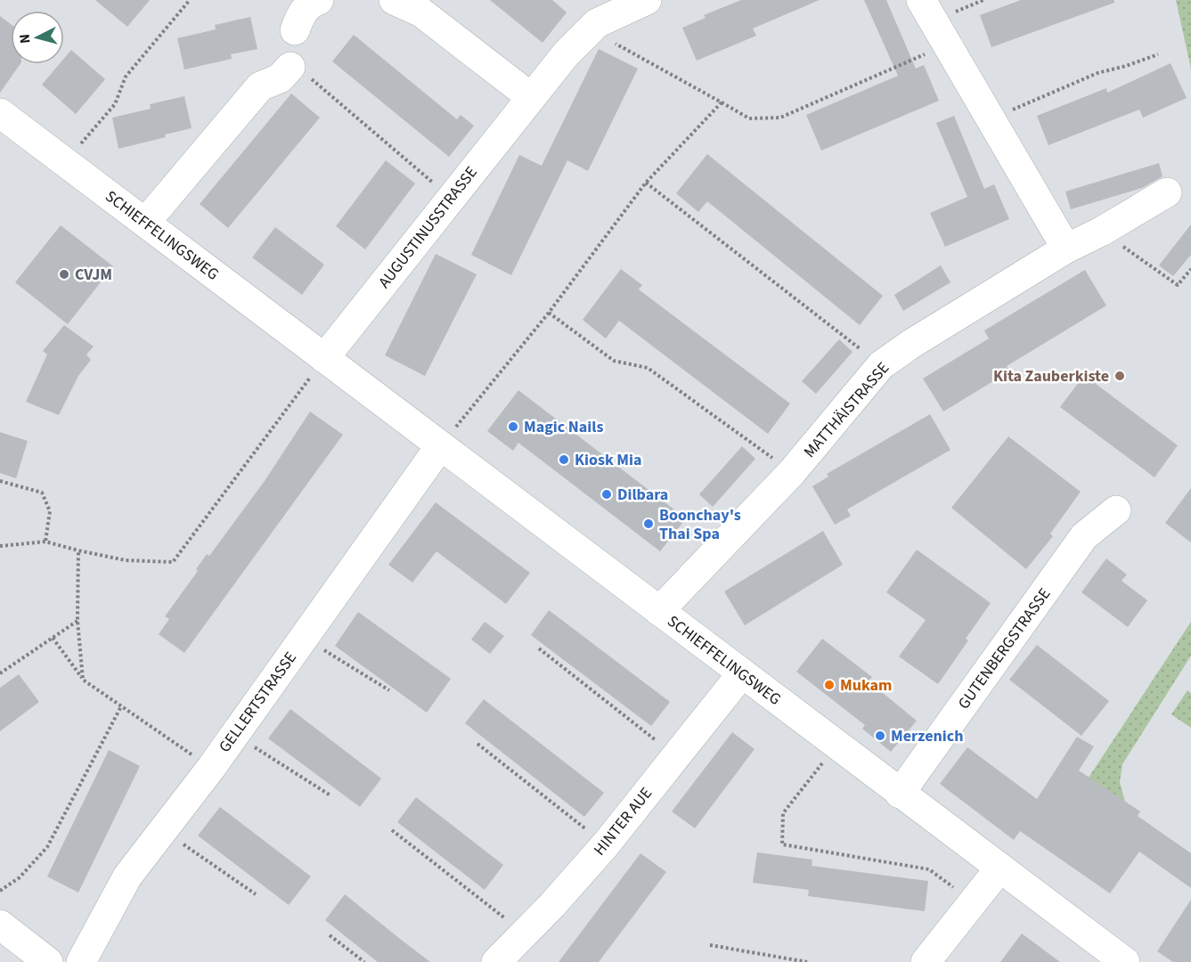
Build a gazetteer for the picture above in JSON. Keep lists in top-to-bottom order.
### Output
{
  "streets": {
    "street": [
      "AUGUSTINUSSTRASSE",
      "SCHIEFFELINGSWEG",
      "MATTHÄISTRASSE",
      "GUTENBERGSTRASSE",
      "GELLERTSTRASSE",
      "HINTER AUE"
    ]
  },
  "crossings": [
    ["AUGUSTINUSSTRASSE", "SCHIEFFELINGSWEG"],
    ["SCHIEFFELINGSWEG", "MATTHÄISTRASSE"],
    ["SCHIEFFELINGSWEG", "GUTENBERGSTRASSE"],
    ["SCHIEFFELINGSWEG", "GELLERTSTRASSE"],
    ["SCHIEFFELINGSWEG", "HINTER AUE"]
  ],
  "places": [
    "CVJM",
    "Kita Zauberkiste",
    "Magic Nails",
    "Kiosk Mia",
    "Dilbara",
    "Boonchay's Thai Spa",
    "Mukam",
    "Merzenich"
  ],
  "north": "left"
}
